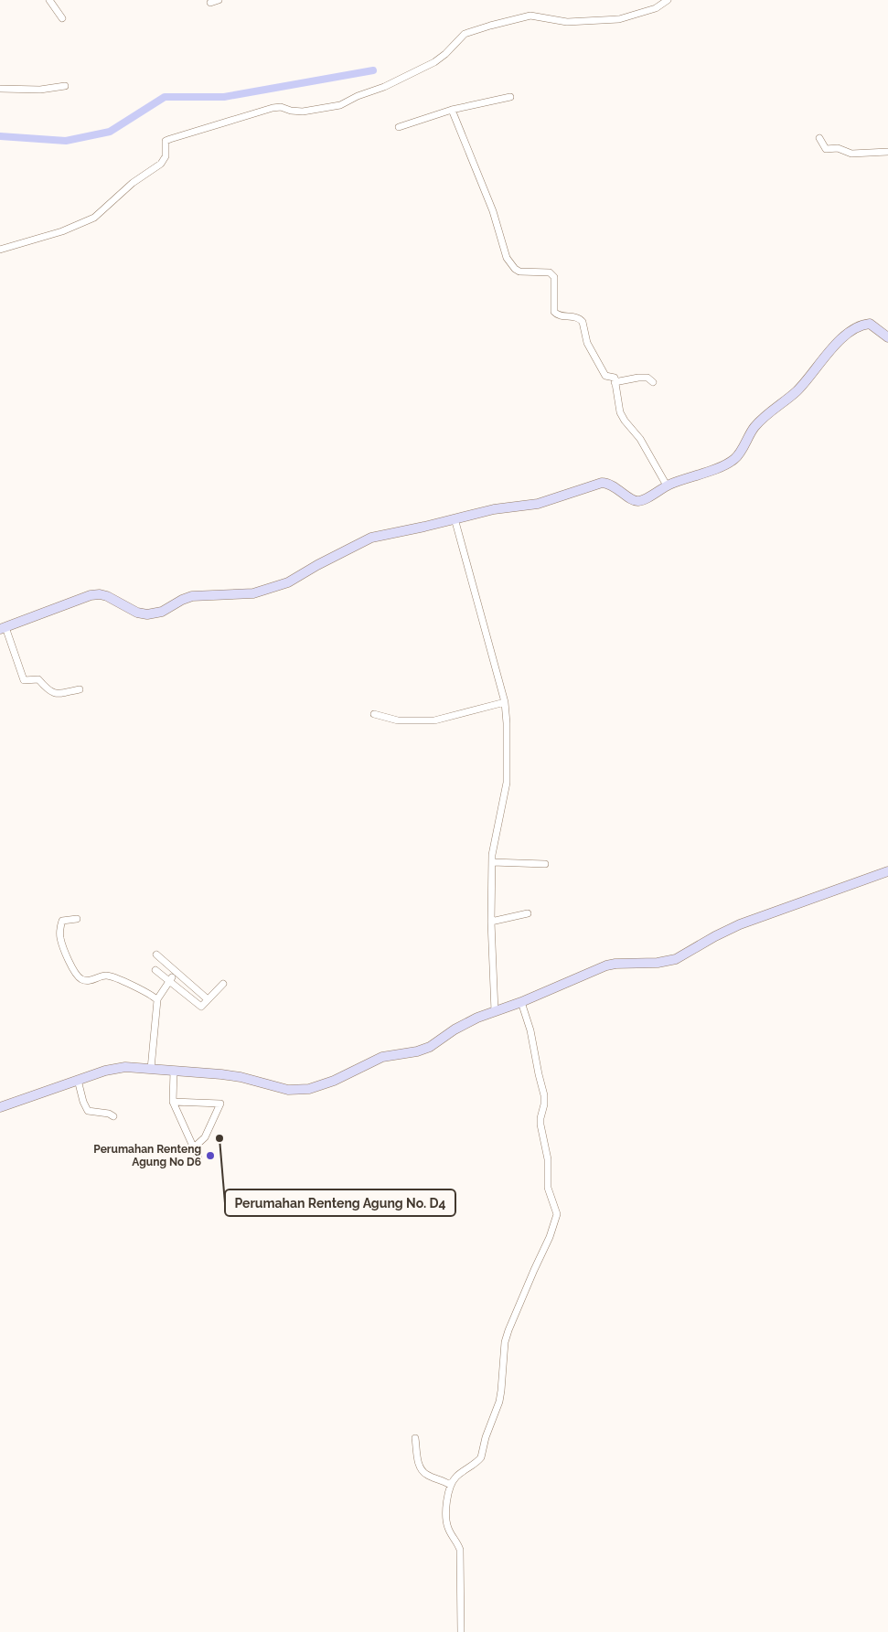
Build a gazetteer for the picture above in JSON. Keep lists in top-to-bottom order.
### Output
{
  "places": ["Perumahan Renteng Agung No. D4", "Perumahan Renteng Agung No D6"]
}
